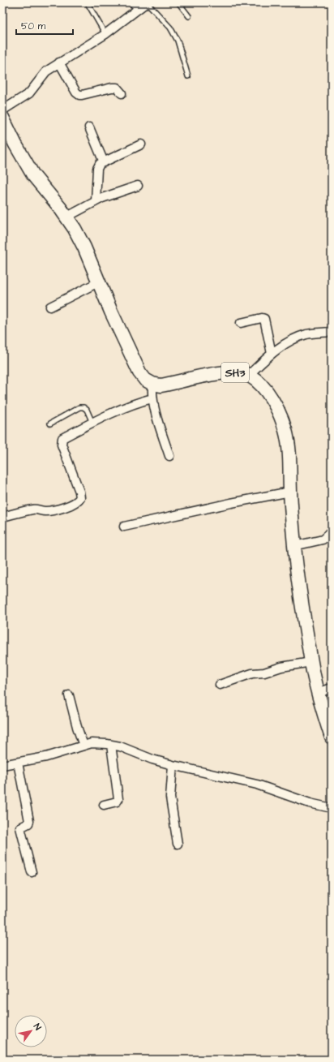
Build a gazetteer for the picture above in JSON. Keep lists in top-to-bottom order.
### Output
{
  "streets": {
    "main road": ["SH3"]
  },
  "scale_bar": "50 m",
  "north": "top right"
}
